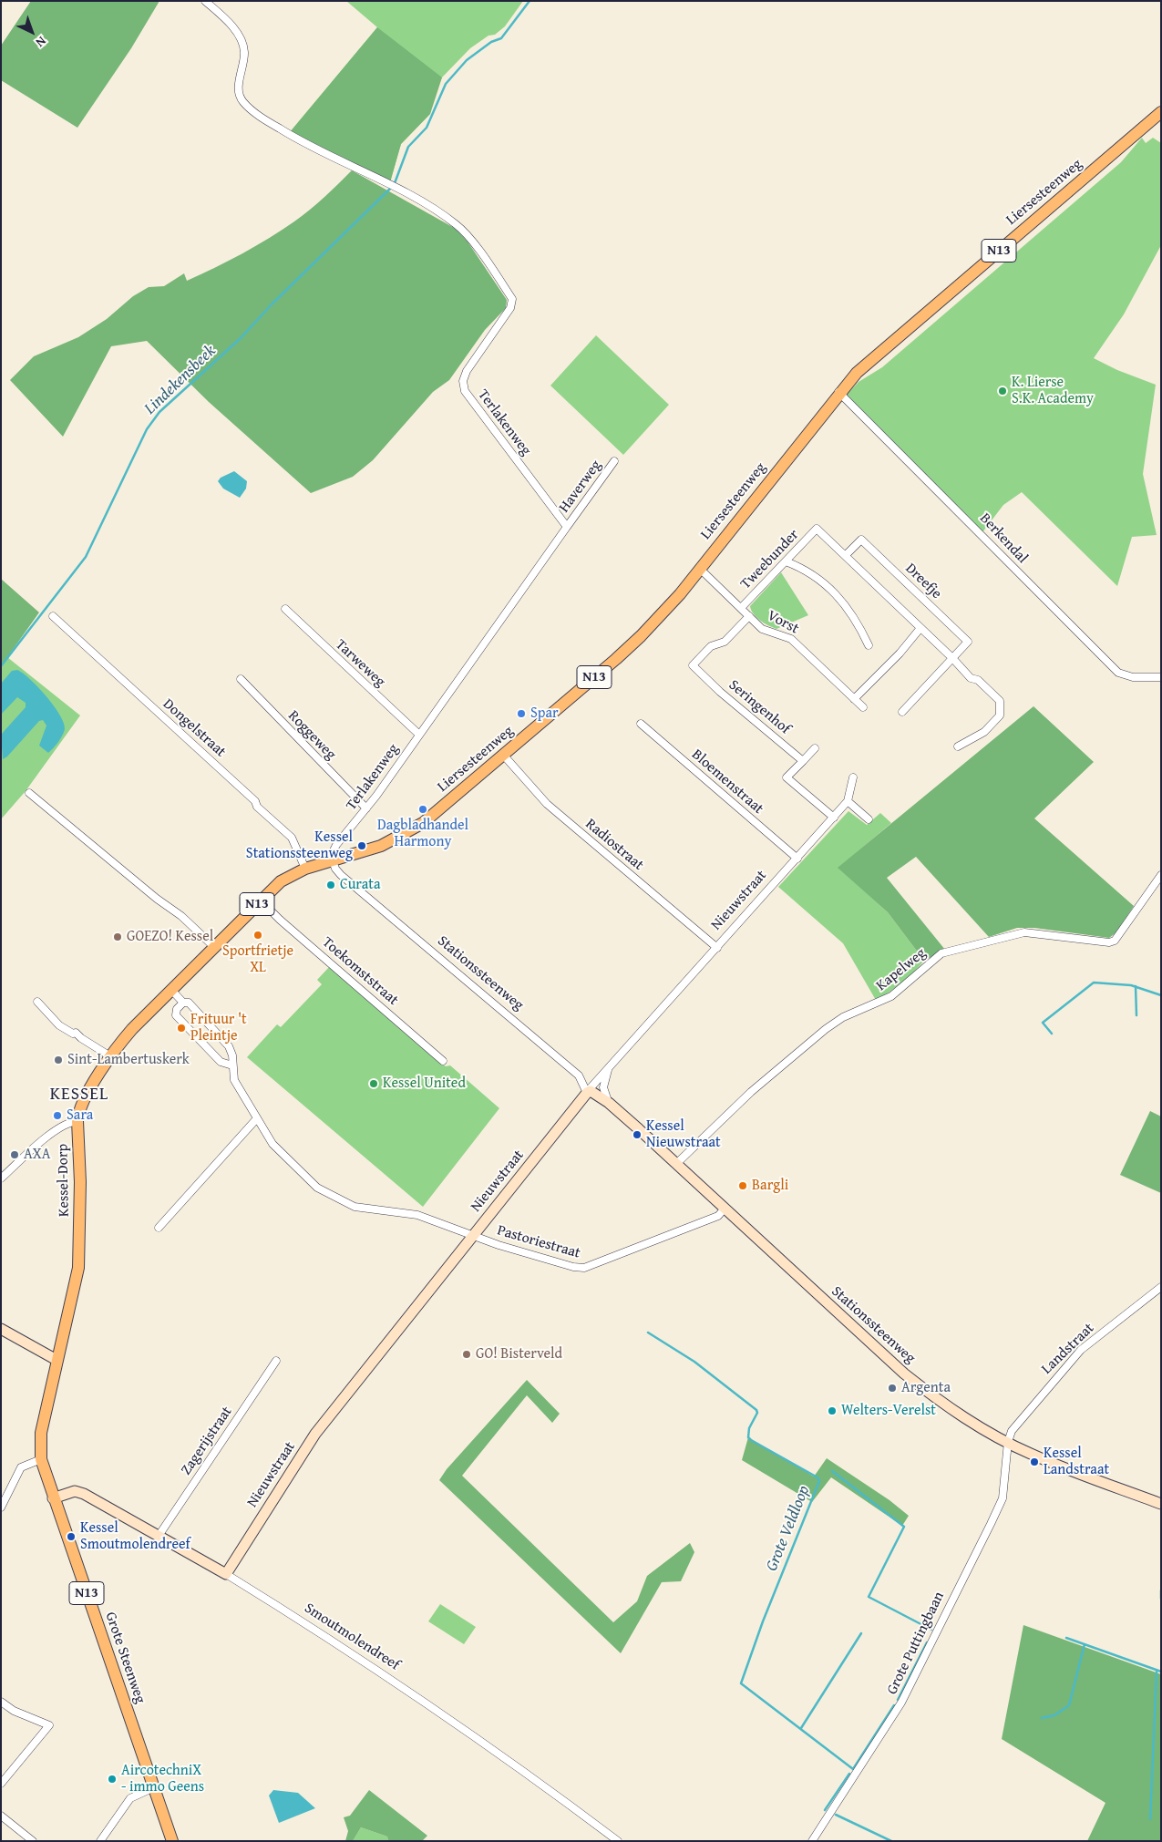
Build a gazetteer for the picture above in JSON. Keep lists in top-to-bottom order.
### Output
{
  "streets": {
    "main road": [
      "Liersesteenweg",
      "N13",
      "Kessel-Dorp",
      "Grote Steenweg"
    ],
    "street": [
      "Terlakenweg",
      "Haverweg",
      "Berkendal",
      "Tweebunder",
      "Dreefje",
      "Vorst",
      "Tarweweg",
      "Seringenhof",
      "Dongelstraat",
      "Roggeweg",
      "Bloemenstraat",
      "Radiostraat",
      "Nieuwstraat",
      "Kapelweg",
      "Toekomststraat",
      "Stationssteenweg",
      "Pastoriestraat",
      "Landstraat",
      "Zagerijstraat",
      "Smoutmolendreef",
      "Grote Puttingbaan"
    ]
  },
  "crossings": [
    ["Liersesteenweg", "Terlakenweg"],
    ["Liersesteenweg", "Berkendal"],
    ["Liersesteenweg", "Vorst"],
    ["Liersesteenweg", "Dongelstraat"],
    ["Liersesteenweg", "Radiostraat"],
    ["Liersesteenweg", "Stationssteenweg"],
    ["Liersesteenweg", "Kessel-Dorp"],
    ["Terlakenweg", "Haverweg"],
    ["Terlakenweg", "Tarweweg"],
    ["Terlakenweg", "Roggeweg"],
    ["Terlakenweg", "Stationssteenweg"],
    ["Tweebunder", "Dreefje"],
    ["Tweebunder", "Vorst"],
    ["Vorst", "Seringenhof"],
    ["Dongelstraat", "Kessel-Dorp"],
    ["Bloemenstraat", "Nieuwstraat"],
    ["Radiostraat", "Nieuwstraat"],
    ["Nieuwstraat", "Stationssteenweg"],
    ["Nieuwstraat", "Pastoriestraat"],
    ["Nieuwstraat", "Smoutmolendreef"],
    ["Kapelweg", "Stationssteenweg"],
    ["Toekomststraat", "Kessel-Dorp"],
    ["Stationssteenweg", "Pastoriestraat"],
    ["Stationssteenweg", "Landstraat"],
    ["Stationssteenweg", "Grote Puttingbaan"],
    ["Kessel-Dorp", "Grote Steenweg"],
    ["Landstraat", "Grote Puttingbaan"],
    ["Zagerijstraat", "Smoutmolendreef"],
    ["Smoutmolendreef", "Grote Steenweg"]
  ],
  "districts": ["KESSEL"],
  "water": ["Lindekensbeek", "Grote Veldloop"],
  "places": [
    "K. Lierse S.K. Academy",
    "Spar",
    "Dagbladhandel Harmony",
    "Kessel Stationssteenweg",
    "Curata",
    "Sportfrietje XL",
    "GOEZO! Kessel",
    "Frituur 't Pleintje",
    "Sint-Lambertuskerk",
    "Kessel United",
    "Sara",
    "Kessel Nieuwstraat",
    "AXA",
    "Bargli",
    "GO! Bisterveld",
    "Argenta",
    "Welters-Verelst",
    "Kessel Landstraat",
    "Kessel Smoutmolendreef",
    "AircotechniX - immo Geens"
  ],
  "north": "bottom right"
}
